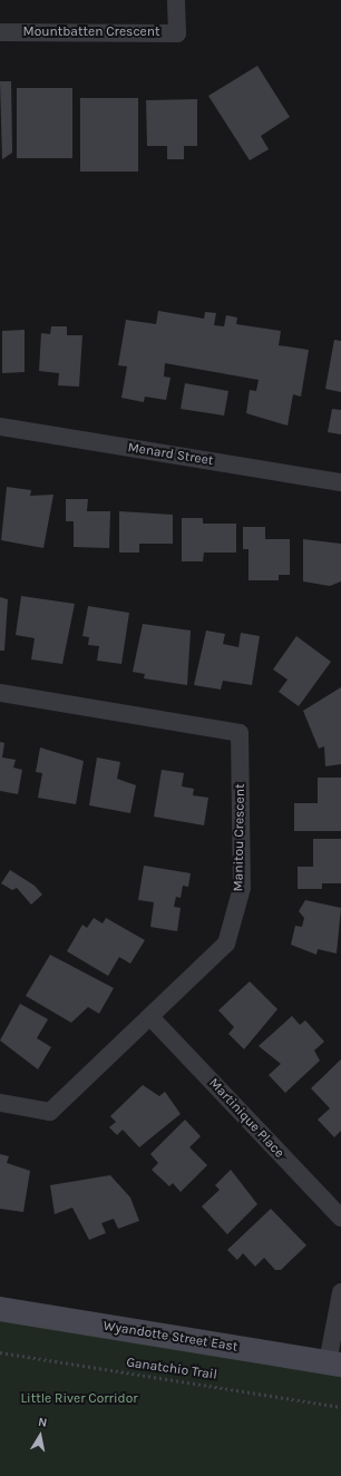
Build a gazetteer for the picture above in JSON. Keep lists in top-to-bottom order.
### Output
{
  "streets": {
    "street": [
      "Mountbatten Crescent",
      "Menard Street",
      "Manitou Crescent",
      "Martinique Place",
      "Wyandotte Street East"
    ],
    "path": ["Ganatchio Trail"]
  },
  "crossings": [
    ["Manitou Crescent", "Martinique Place"]
  ],
  "parks": ["Little River Corridor"],
  "north": "top"
}
